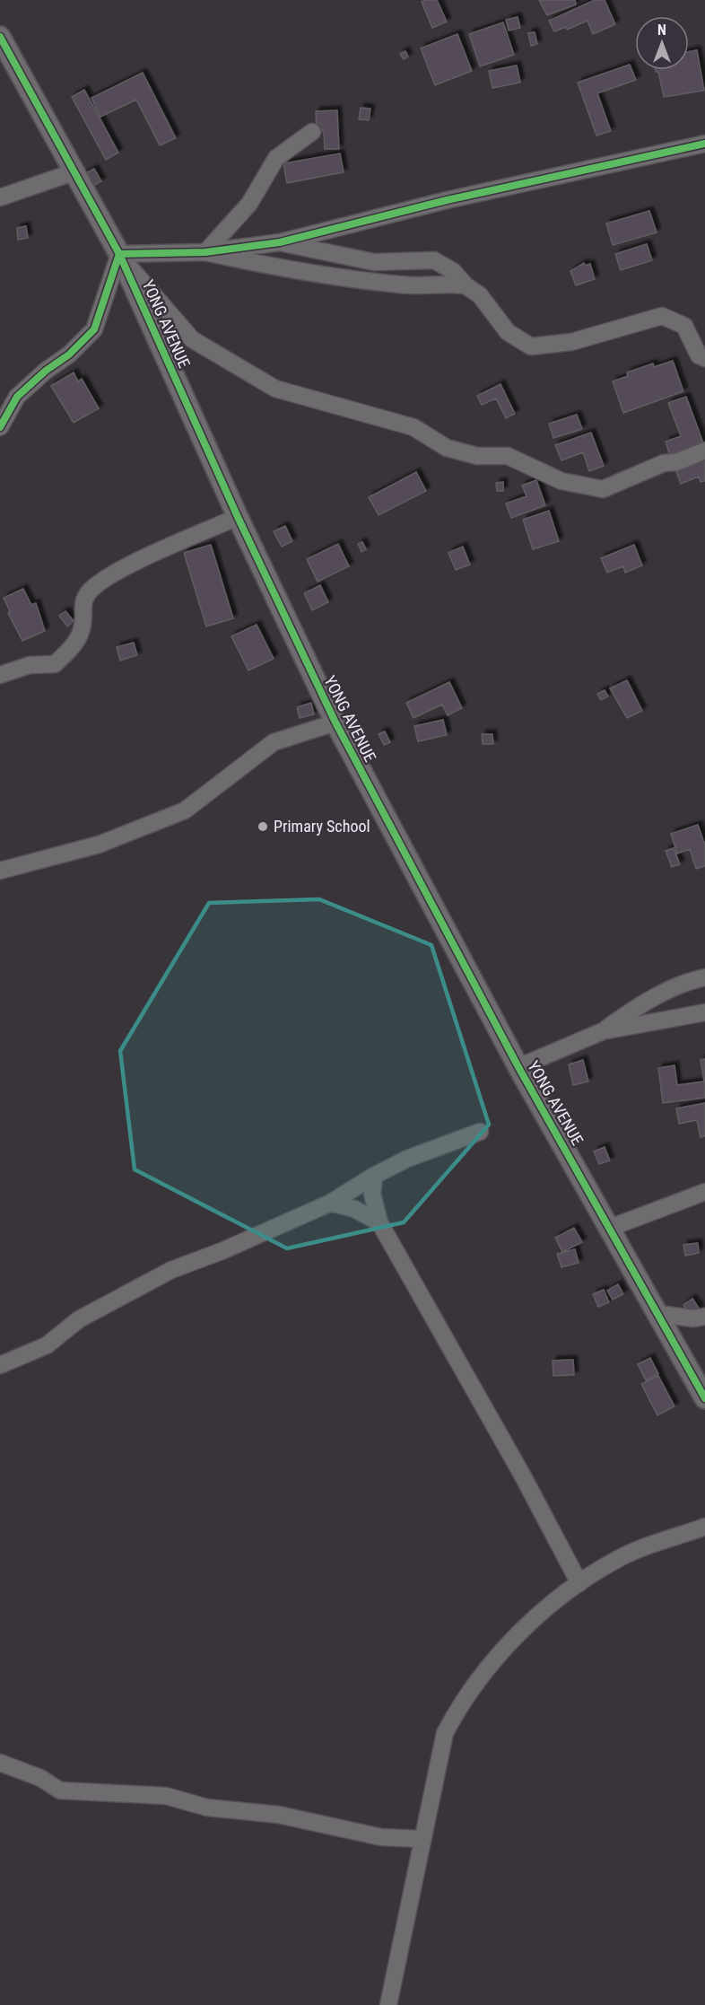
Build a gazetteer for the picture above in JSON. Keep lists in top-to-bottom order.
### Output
{
  "streets": {
    "street": ["YONG AVENUE"]
  },
  "places": ["Primary School"],
  "north": "top"
}
